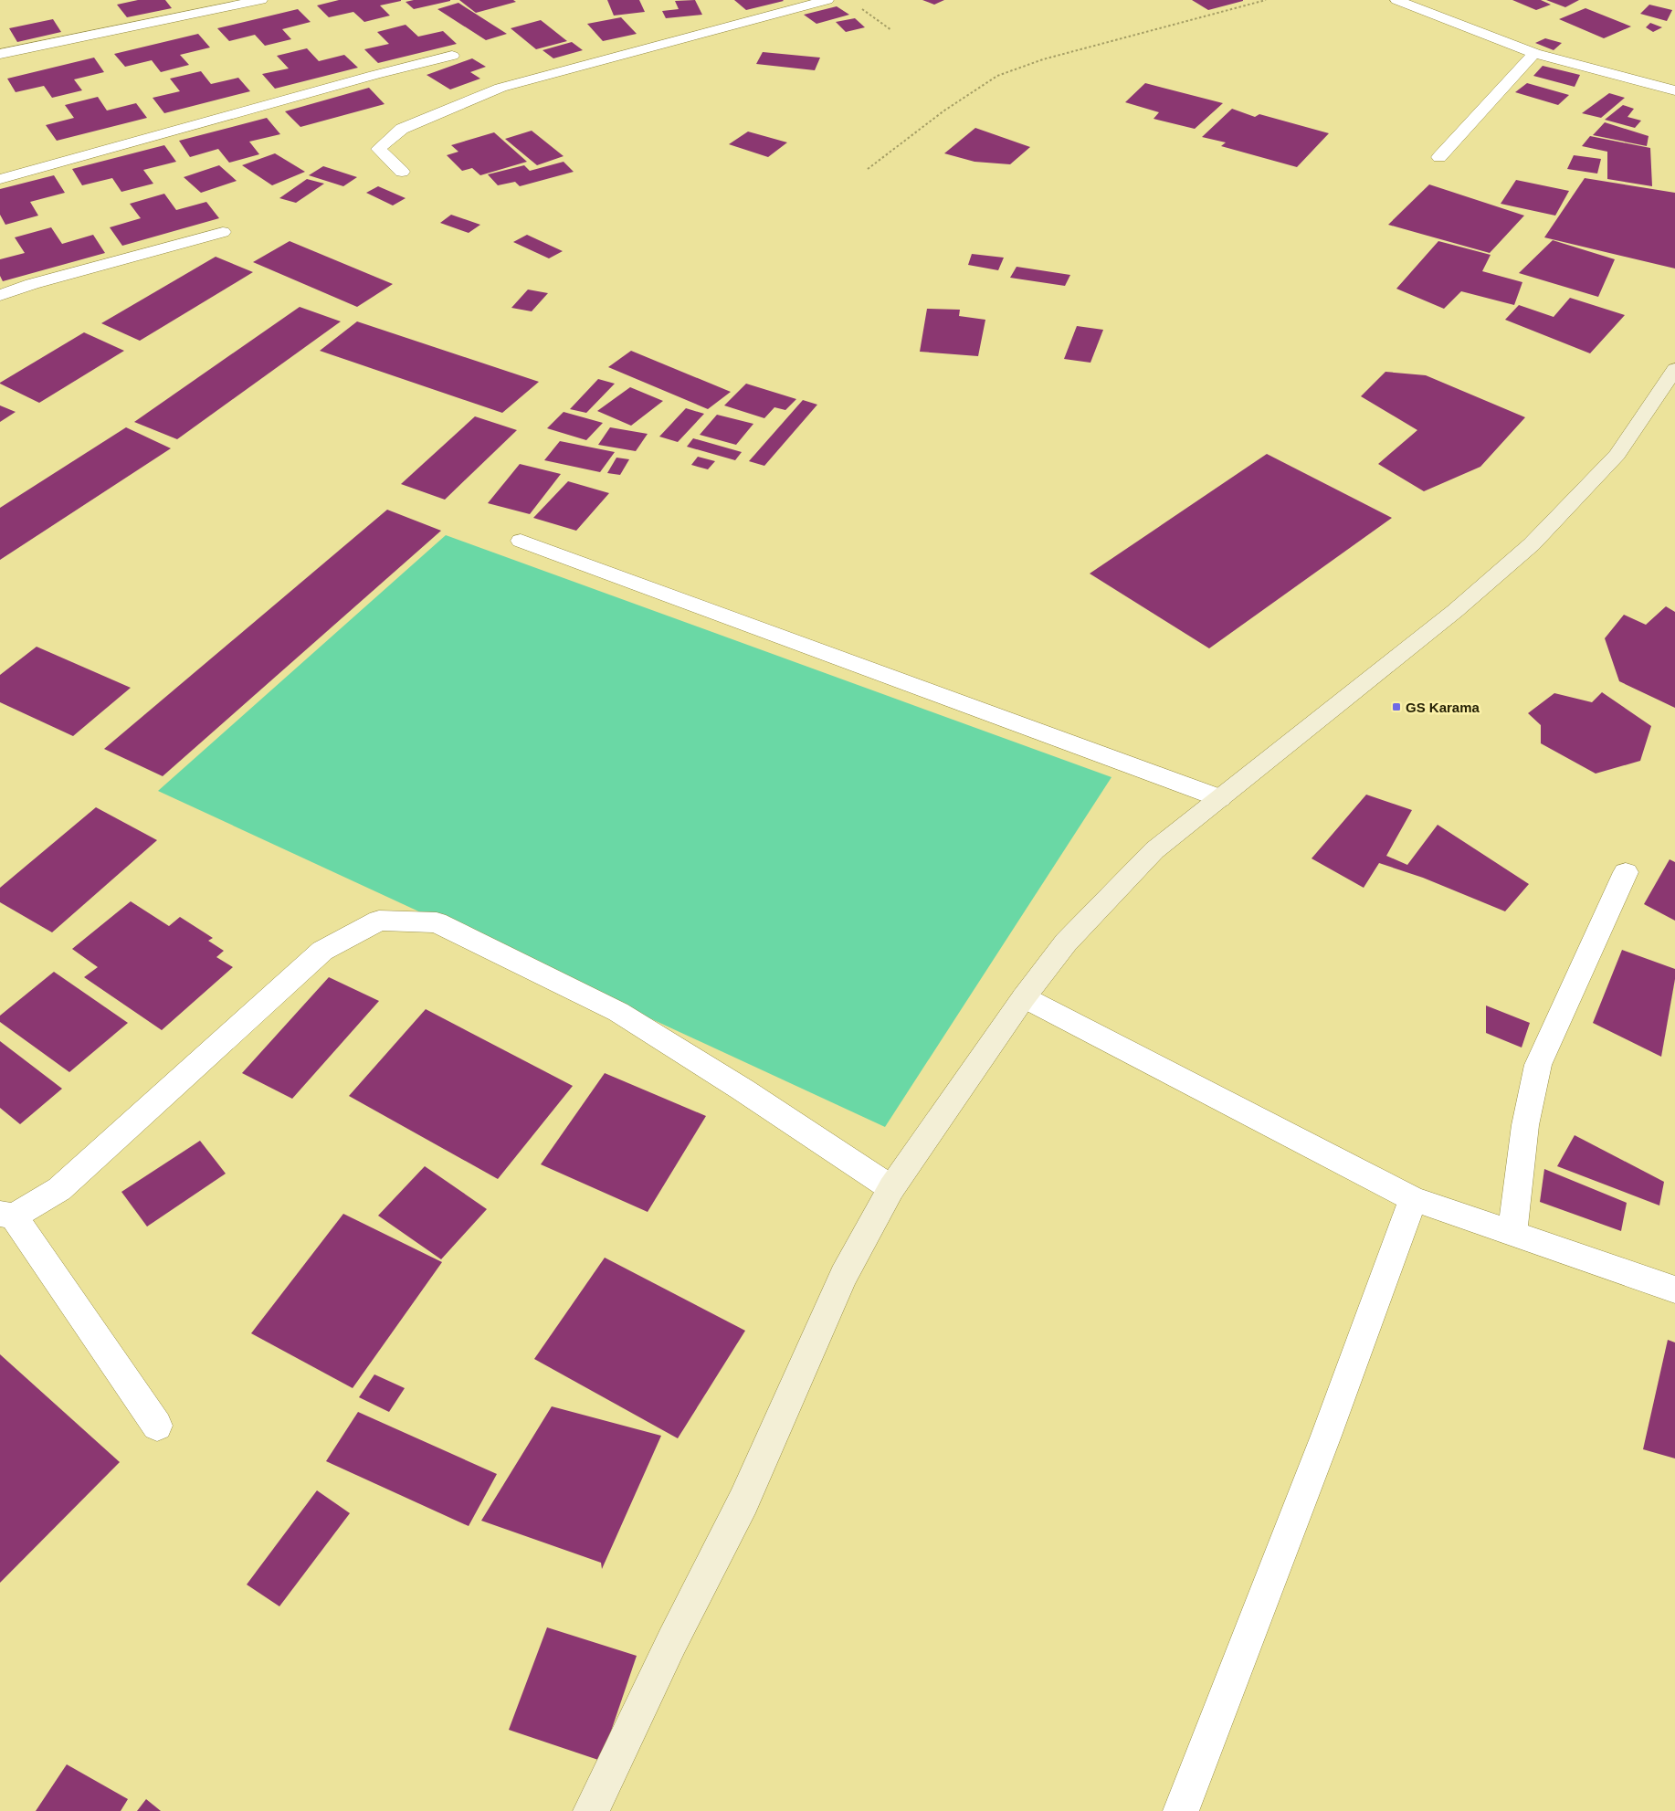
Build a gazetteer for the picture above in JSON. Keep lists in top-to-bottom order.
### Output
{
  "places": {
    "transit": ["GS Karama"]
  }
}
